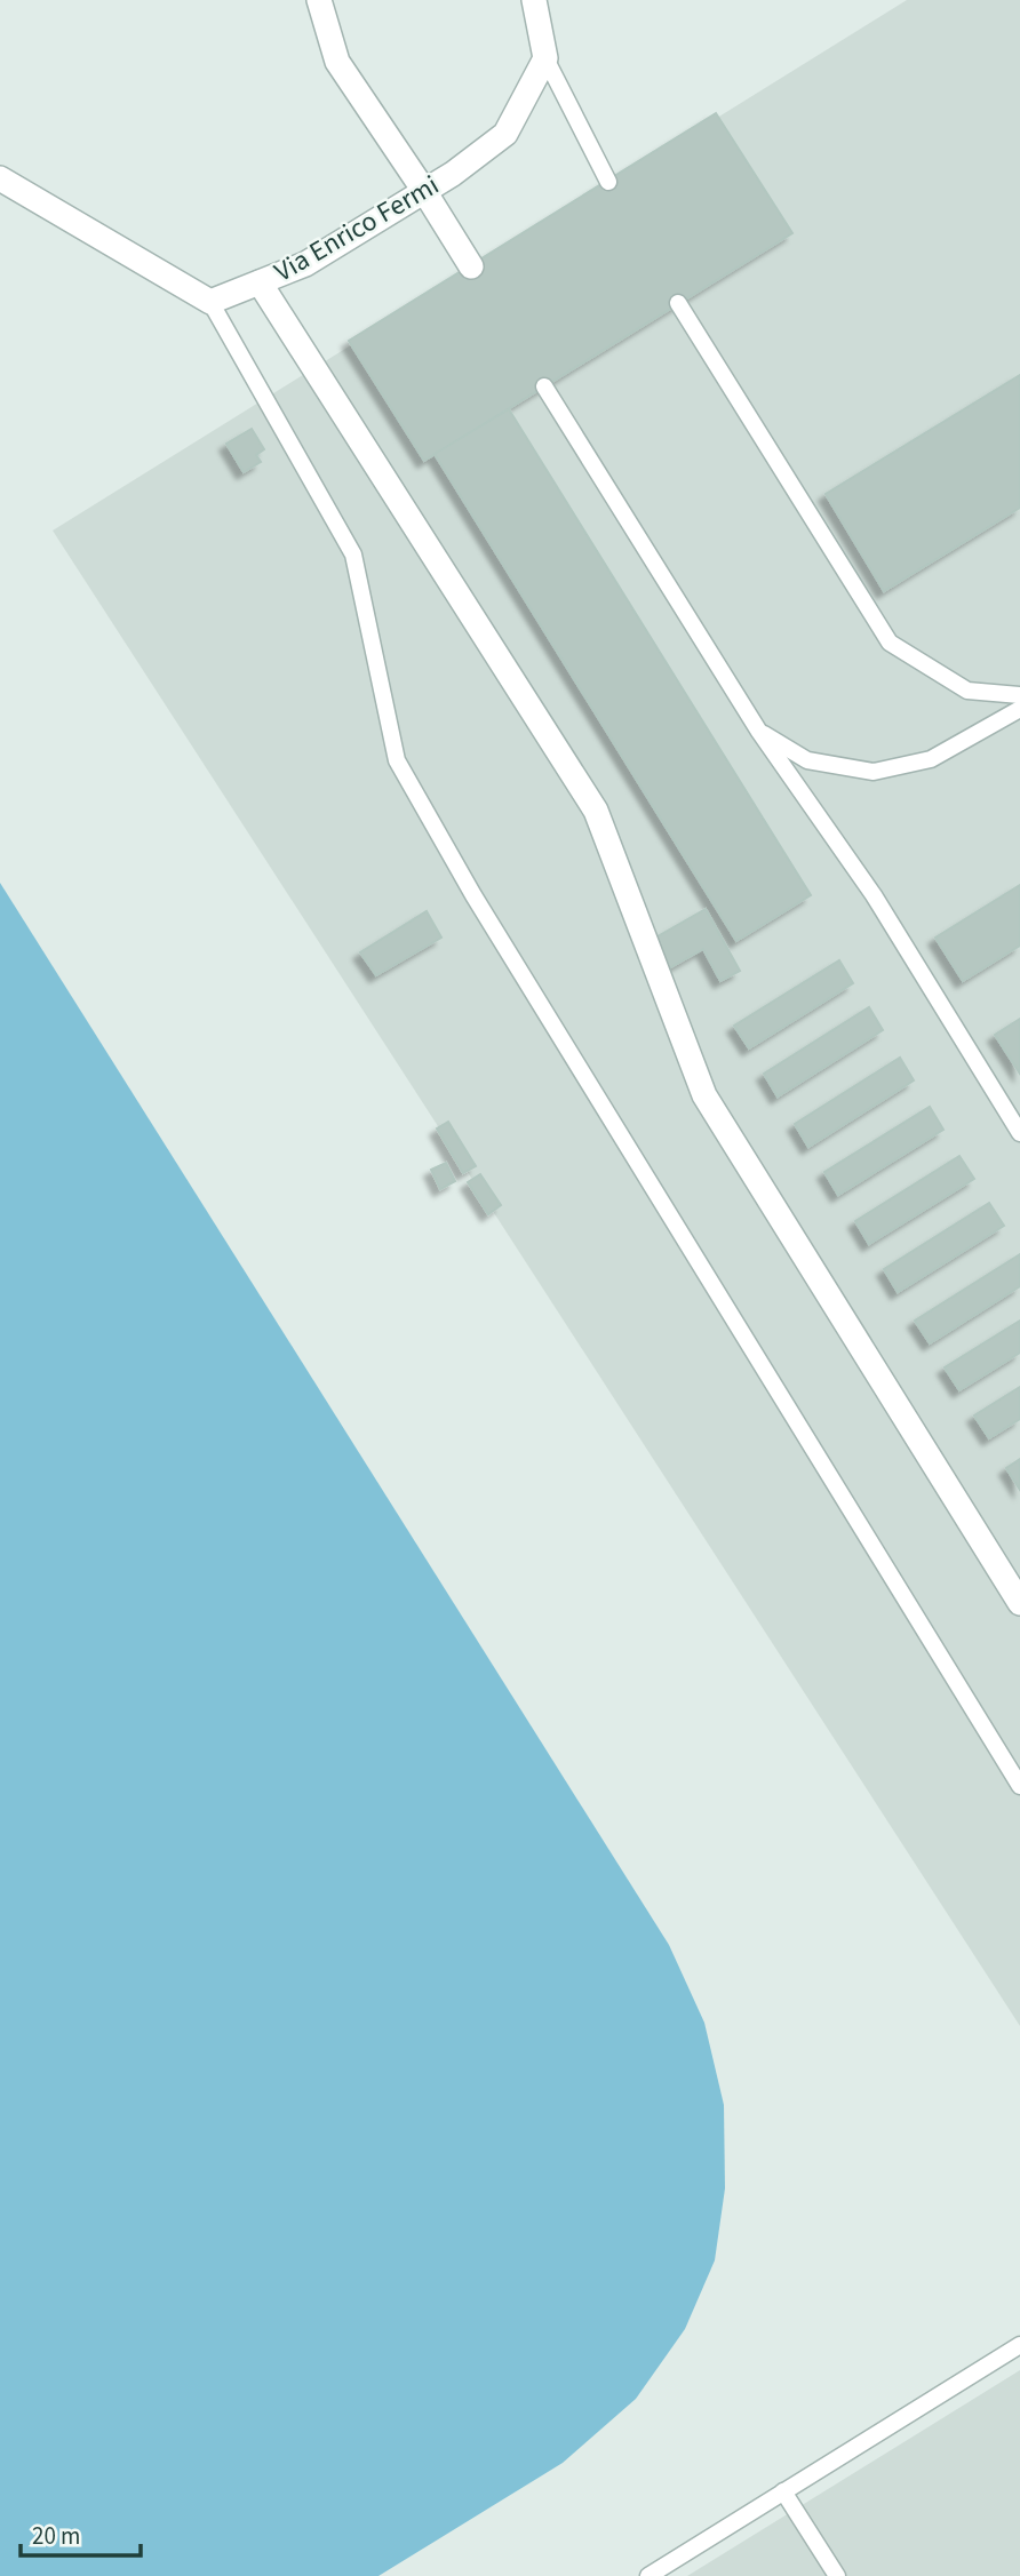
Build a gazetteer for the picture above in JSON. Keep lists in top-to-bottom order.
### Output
{
  "streets": {
    "street": ["Via Enrico Fermi"]
  },
  "scale_bar": "20 m"
}
